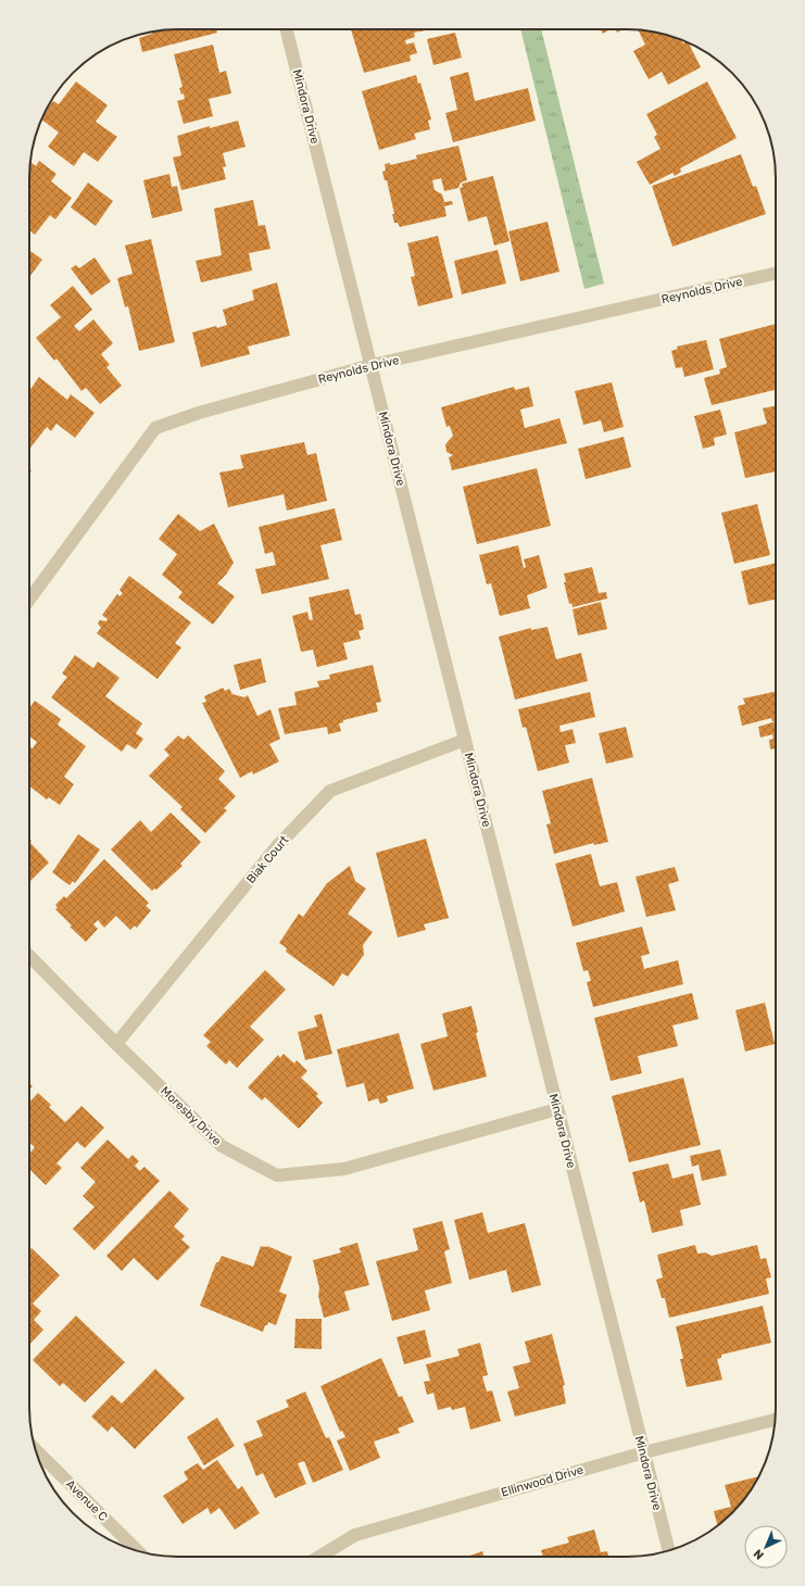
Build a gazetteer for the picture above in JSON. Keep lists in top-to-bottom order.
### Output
{
  "streets": {
    "street": [
      "Mindora Drive",
      "Reynolds Drive",
      "Biak Court",
      "Moresby Drive",
      "Ellinwood Drive",
      "Avenue C"
    ]
  },
  "crossings": [
    ["Mindora Drive", "Reynolds Drive"],
    ["Mindora Drive", "Biak Court"],
    ["Mindora Drive", "Moresby Drive"],
    ["Mindora Drive", "Ellinwood Drive"],
    ["Biak Court", "Moresby Drive"]
  ],
  "north": "bottom left"
}
